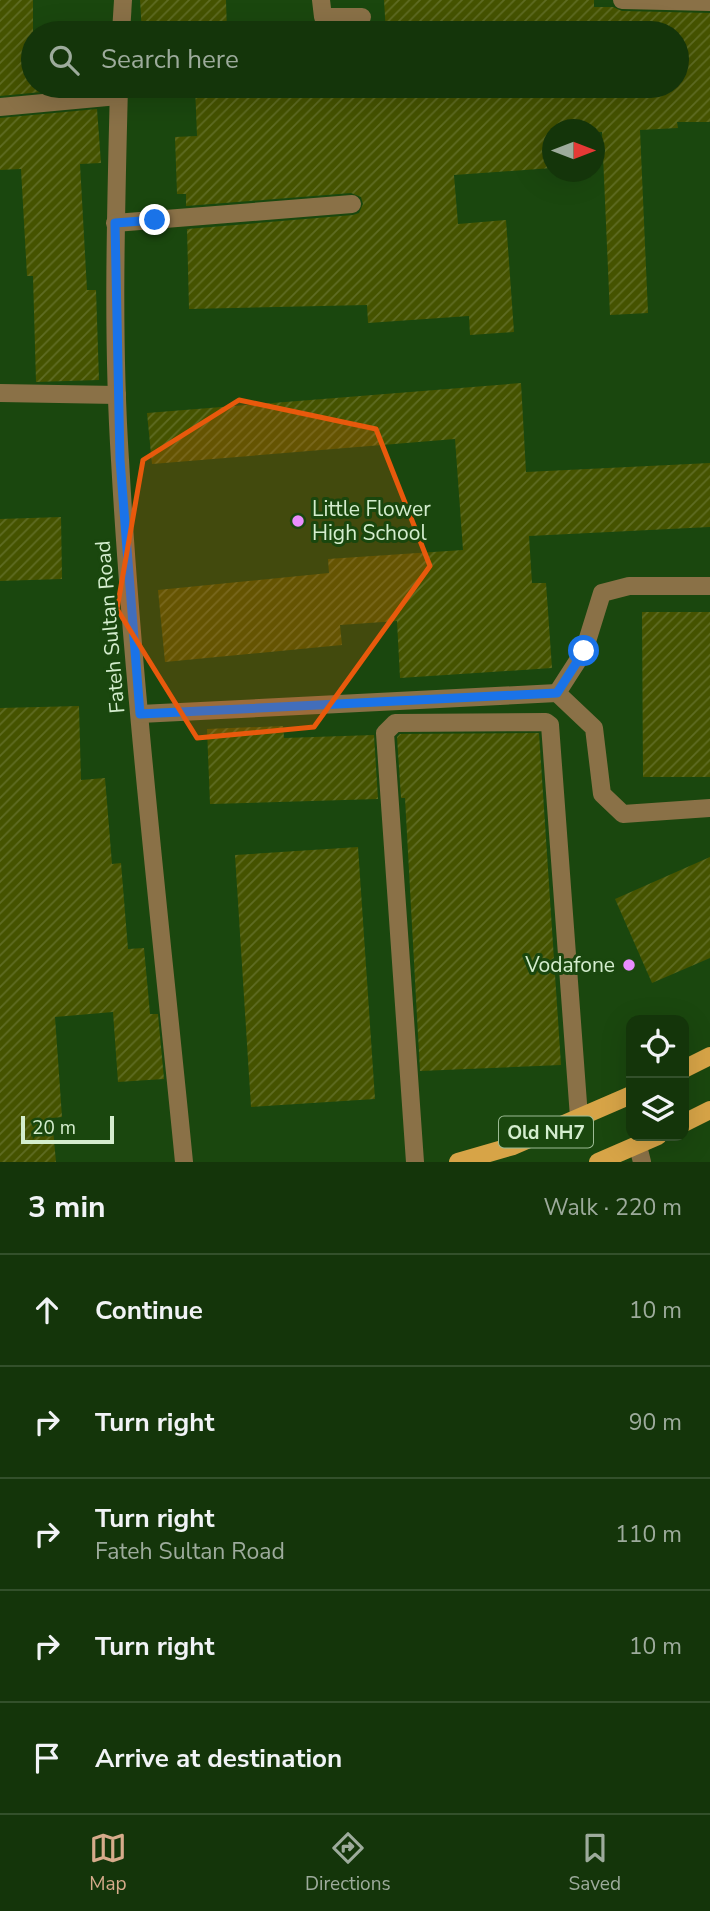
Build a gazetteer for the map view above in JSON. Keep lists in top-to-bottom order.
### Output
{
  "streets": {
    "main road": ["Old NH7"],
    "street": ["Fateh Sultan Road"]
  },
  "places": ["Little Flower High School", "Vodafone"],
  "scale_bar": "20 m",
  "north": "right",
  "page": {
    "search": "Search here",
    "scale": "20 m",
    "heading": ["3 min", "Walk · 220 m"],
    "list": [
      ["Continue", "10 m"],
      ["Turn right", "90 m"],
      ["Turn right", "Fateh Sultan Road", "110 m"],
      ["Turn right", "10 m"],
      "Arrive at destination"
    ],
    "nav": ["Map", "Directions", "Saved"]
  }
}
